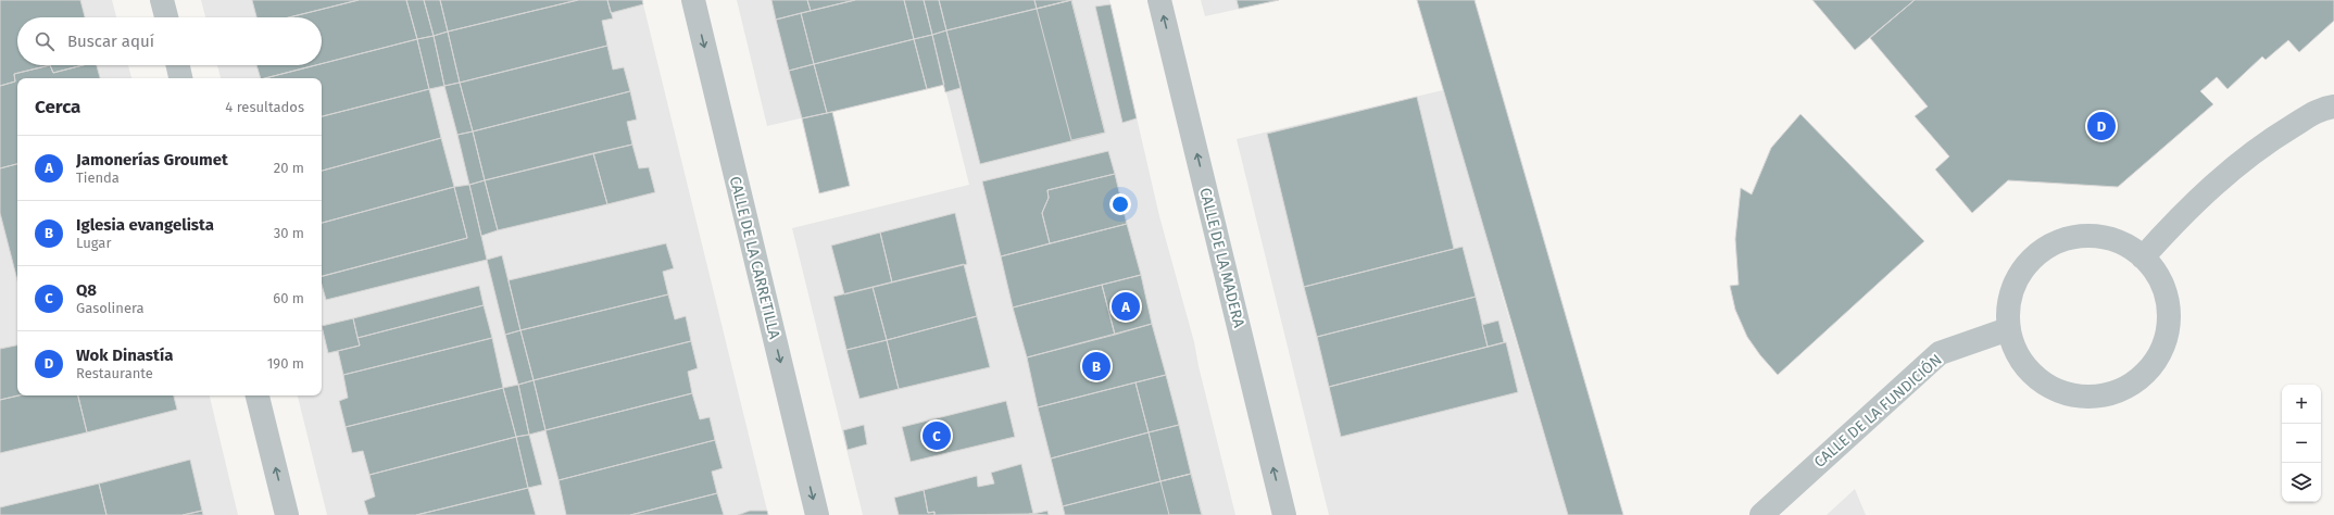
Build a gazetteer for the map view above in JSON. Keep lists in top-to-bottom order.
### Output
{
  "streets": {
    "street": ["CALLE DE LA CARRETILLA", "CALLE DE LA MADERA", "CALLE DE LA FUNDICIÓN"]
  },
  "one_way": ["CALLE DE LA CARRETILLA", "CALLE DE LA MADERA"],
  "page": {
    "search": "Buscar aquí",
    "heading": ["Cerca", "4 resultados"],
    "pins": [
      "D",
      "A",
      "B",
      "C"
    ],
    "list": [
      {
        "mark": "A",
        "name": "Jamonerías Groumet",
        "note": "Tienda",
        "value": "20 m"
      },
      {
        "mark": "B",
        "name": "Iglesia evangelista",
        "note": "Lugar",
        "value": "30 m"
      },
      {
        "mark": "C",
        "name": "Q8",
        "note": "Gasolinera",
        "value": "60 m"
      },
      {
        "mark": "D",
        "name": "Wok Dinastía",
        "note": "Restaurante",
        "value": "190 m"
      }
    ],
    "map_buttons": ["+", "−"]
  }
}
